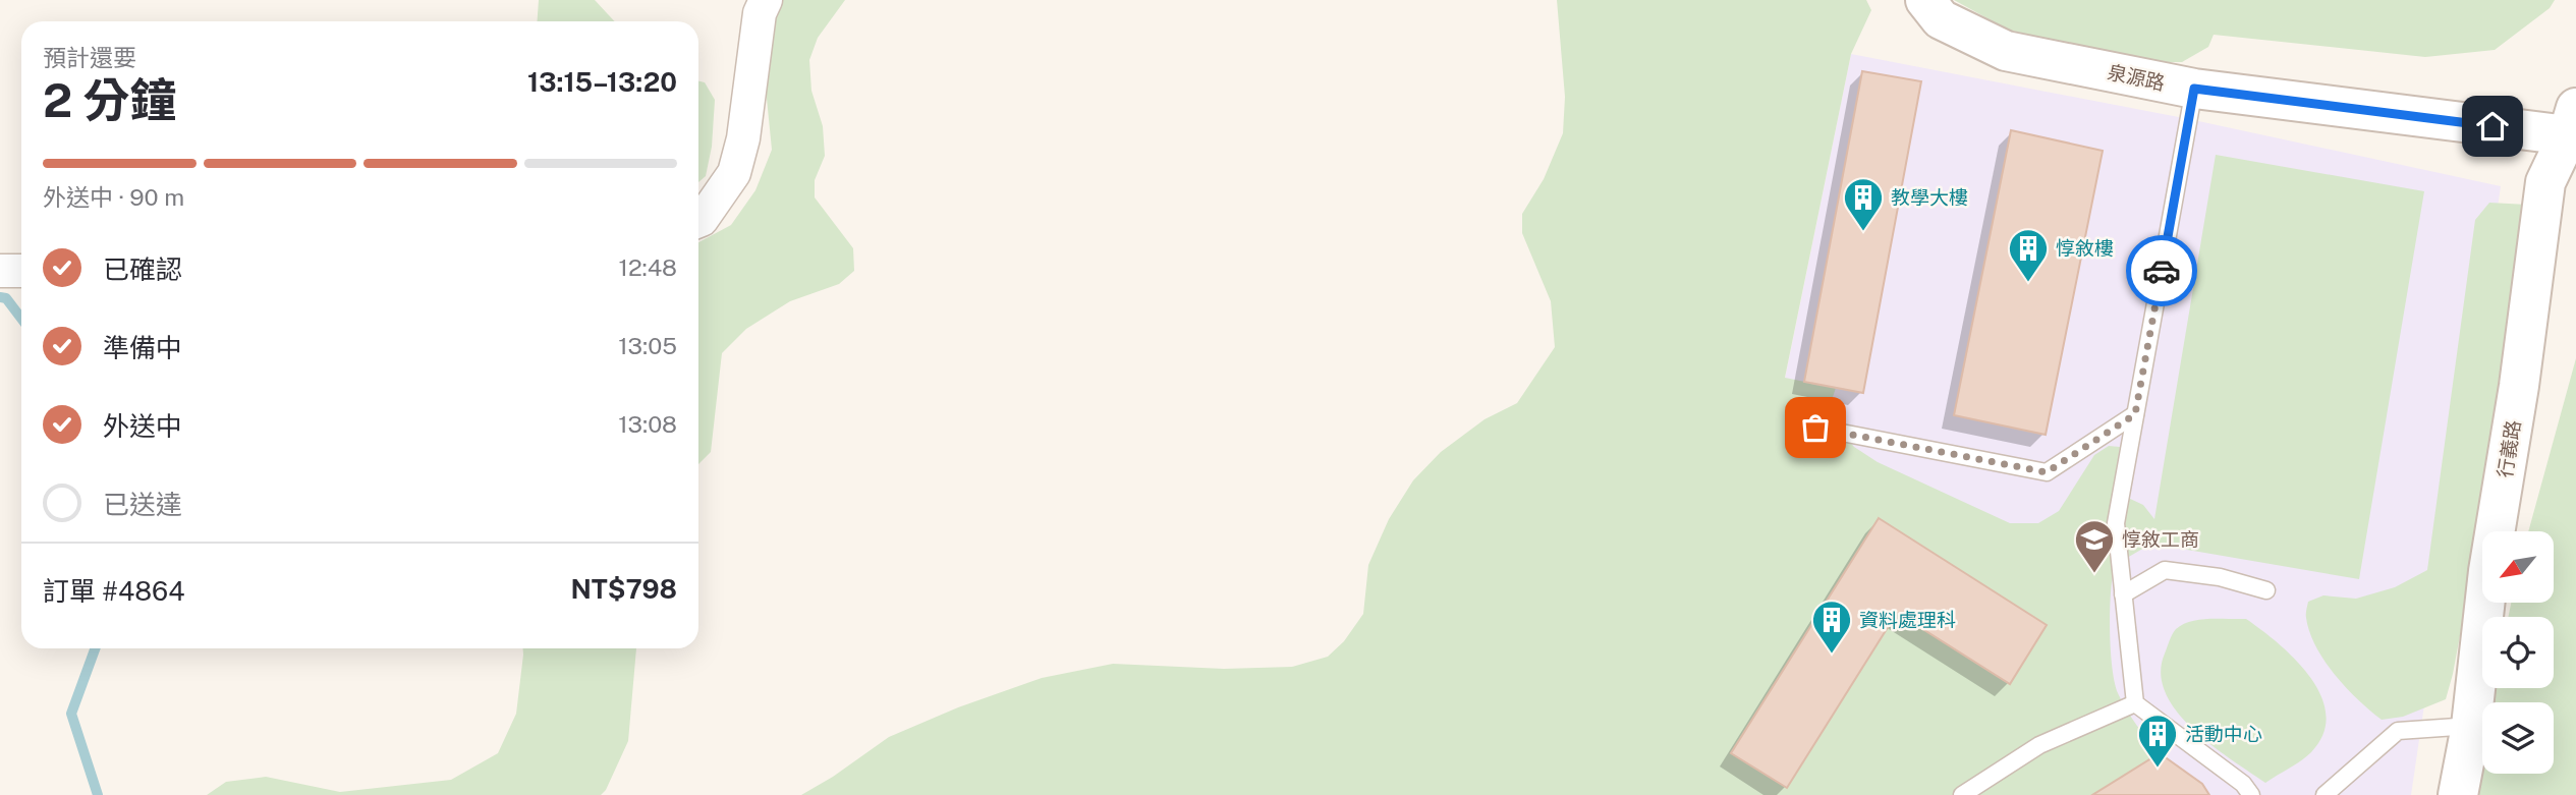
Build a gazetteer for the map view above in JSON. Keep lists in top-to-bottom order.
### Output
{
  "streets": {
    "street": ["泉源路", "行義路"]
  },
  "crossings": [
    ["泉源路", "行義路"]
  ],
  "places": {
    "building": [
      "教學大樓",
      "惇敘樓",
      "資料處理科",
      "活動中心"
    ],
    "school or university": ["惇敘工商"]
  },
  "north": "bottom left",
  "page": {
    "heading": ["2 分鐘", "預計還要", "13:15–13:20"],
    "panel": ["訂單 #4864", "NT$798"],
    "bar": "外送中 · 90 m",
    "list": [
      ["已確認", "12:48"],
      ["準備中", "13:05"],
      ["外送中", "13:08"],
      "已送達"
    ]
  }
}
